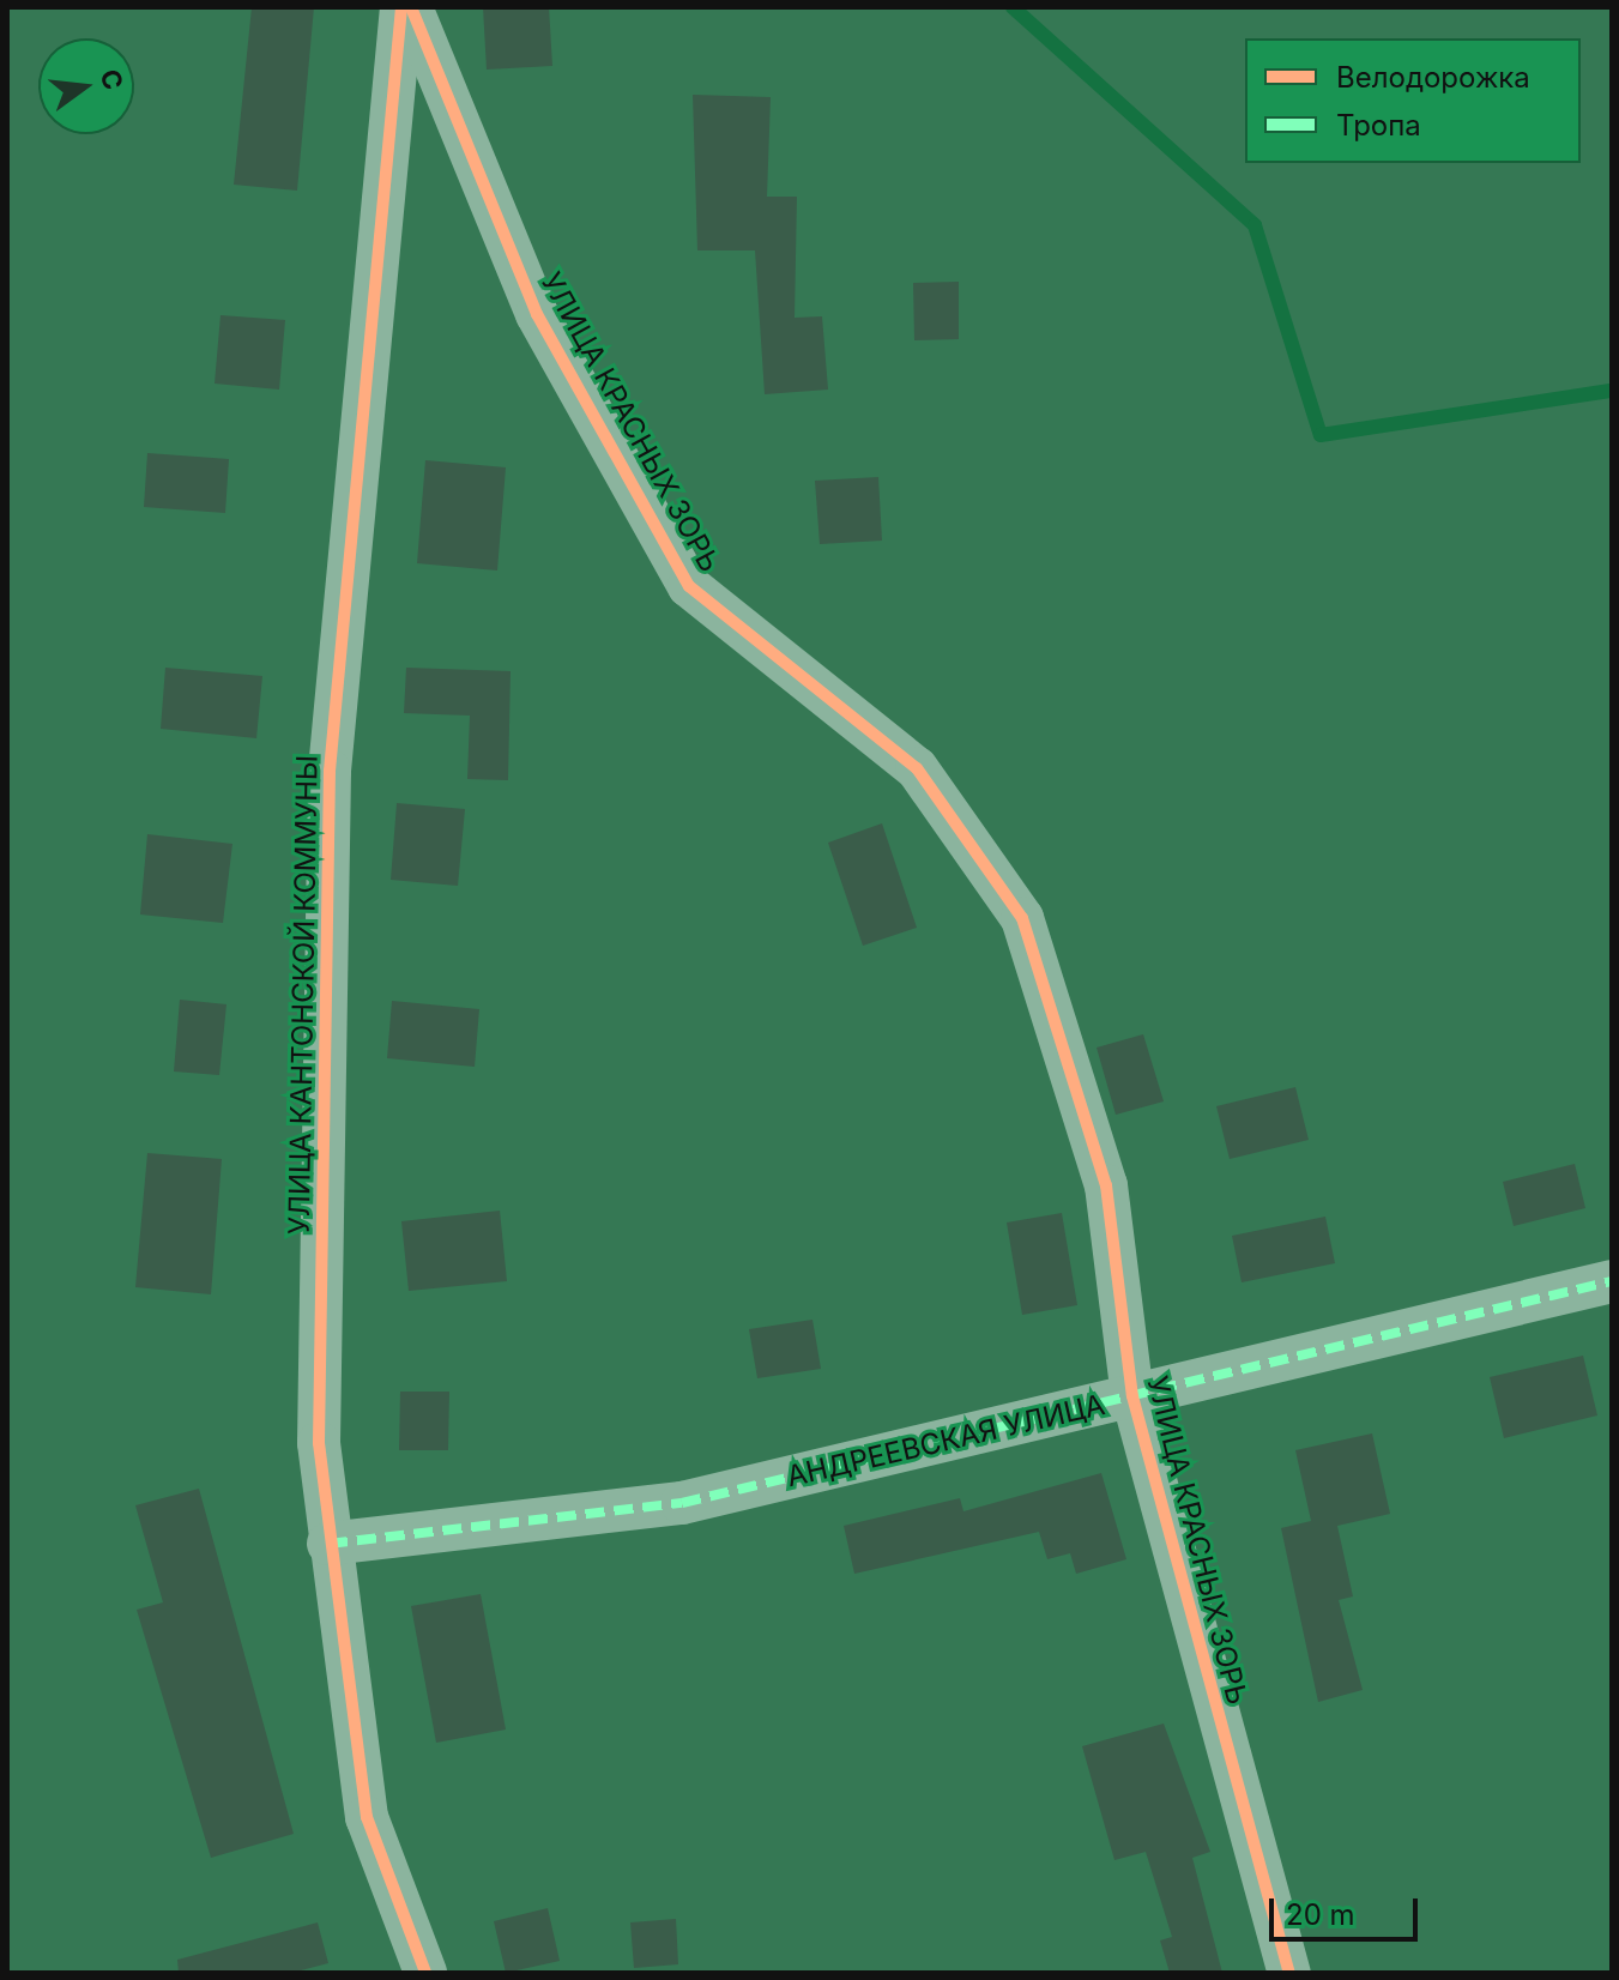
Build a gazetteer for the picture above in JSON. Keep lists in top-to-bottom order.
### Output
{
  "streets": {
    "street": ["УЛИЦА КРАСНЫХ ЗОРЬ", "УЛИЦА КАНТОНСКОЙ КОММУНЫ", "АНДРЕЕВСКАЯ УЛИЦА"]
  },
  "crossings": [
    ["УЛИЦА КРАСНЫХ ЗОРЬ", "АНДРЕЕВСКАЯ УЛИЦА"],
    ["УЛИЦА КАНТОНСКОЙ КОММУНЫ", "АНДРЕЕВСКАЯ УЛИЦА"]
  ],
  "legend": ["Велодорожка", "Тропа"],
  "scale_bar": "20 m",
  "north": "right"
}
